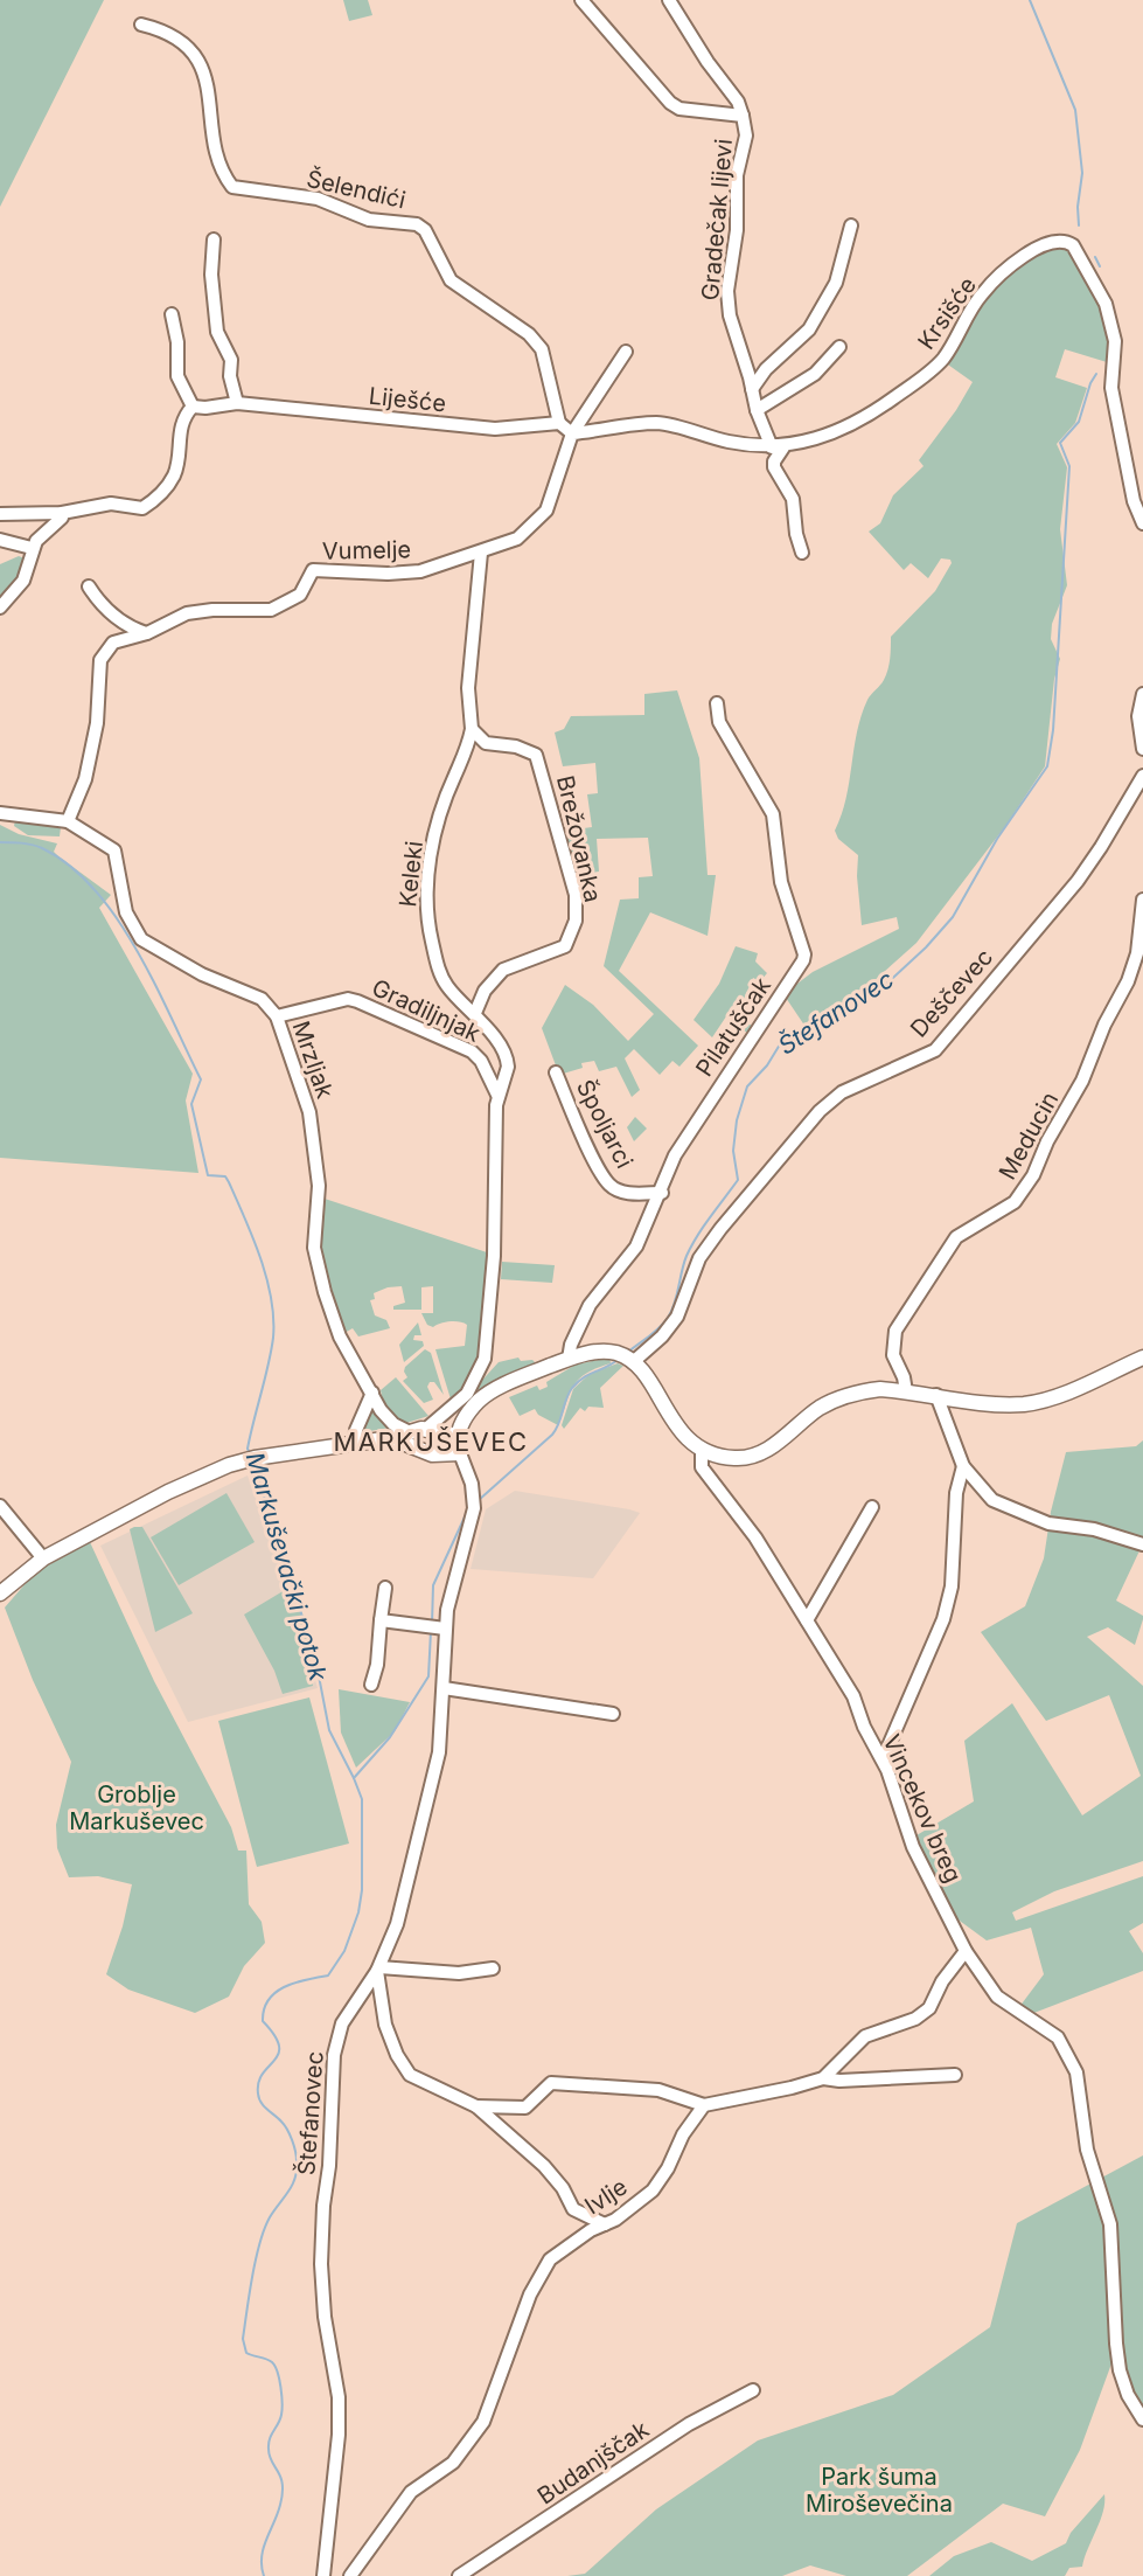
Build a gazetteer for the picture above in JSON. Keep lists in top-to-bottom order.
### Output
{
  "streets": {
    "street": [
      "Šelendići",
      "Gradečak lijevi",
      "Krsišće",
      "Liješće",
      "Vumelje",
      "Brežovanka",
      "Keleki",
      "Deščevec",
      "Gradiljnjak",
      "Pilatuščak",
      "Mrzljak",
      "Špoljarci",
      "Meducin",
      "Vincekov breg",
      "Štefanovec",
      "Ivlje",
      "Budanjščak"
    ]
  },
  "crossings": [
    ["Šelendići", "Liješće"],
    ["Gradečak lijevi", "Krsišće"],
    ["Vumelje", "Mrzljak"],
    ["Brežovanka", "Keleki"],
    ["Gradiljnjak", "Mrzljak"],
    ["Pilatuščak", "Špoljarci"]
  ],
  "districts": ["MARKUŠEVEC"],
  "water": ["Štefanovec", "Markuševački potok"],
  "parks": ["Groblje Markuševec", "Park šuma Miroševečina"]
}
